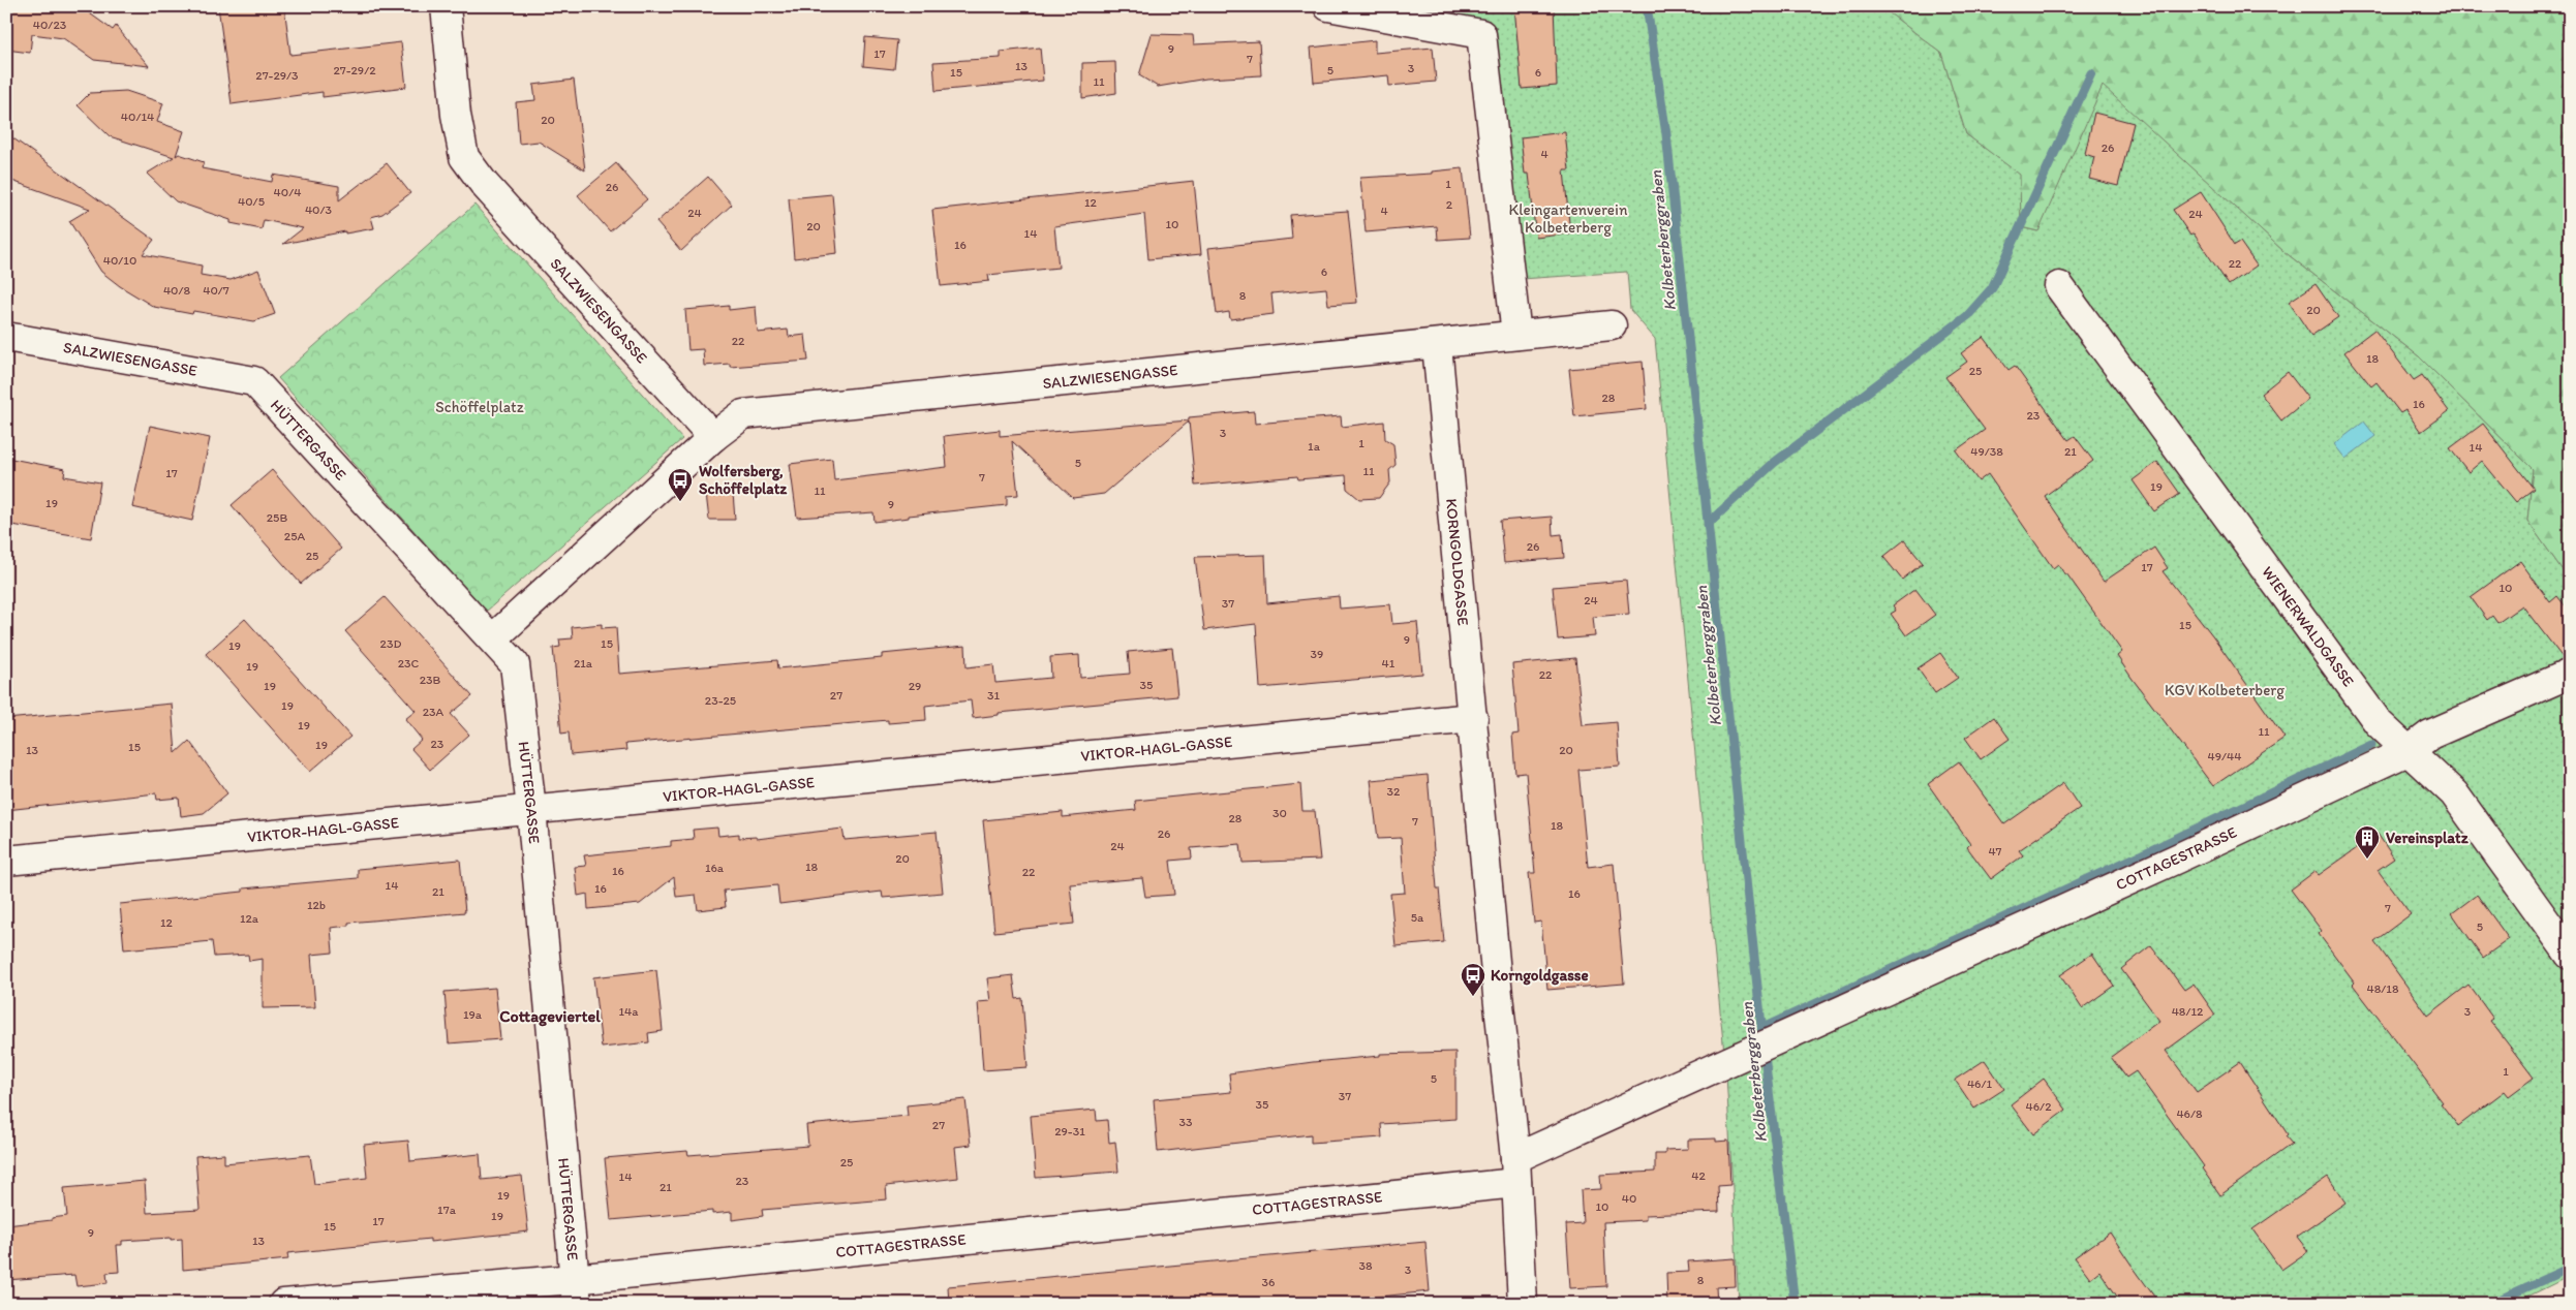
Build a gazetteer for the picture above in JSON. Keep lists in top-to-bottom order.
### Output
{
  "streets": {
    "street": [
      "SALZWIESENGASSE",
      "HÜTTERGASSE",
      "KORNGOLDGASSE",
      "WIENERWALDGASSE",
      "VIKTOR-HAGL-GASSE",
      "COTTAGESTRASSE"
    ]
  },
  "crossings": [
    ["SALZWIESENGASSE", "HÜTTERGASSE"],
    ["SALZWIESENGASSE", "KORNGOLDGASSE"],
    ["HÜTTERGASSE", "VIKTOR-HAGL-GASSE"],
    ["HÜTTERGASSE", "COTTAGESTRASSE"],
    ["KORNGOLDGASSE", "VIKTOR-HAGL-GASSE"],
    ["KORNGOLDGASSE", "COTTAGESTRASSE"],
    ["WIENERWALDGASSE", "COTTAGESTRASSE"]
  ],
  "districts": ["Cottageviertel"],
  "water": ["Kolbeterberggraben"],
  "parks": ["Kleingartenverein Kolbeterberg", "Schöffelplatz", "KGV Kolbeterberg"],
  "places": {
    "bus stop": ["Wolfersberg, Schöffelplatz", "Korngoldgasse"],
    "building": ["Vereinsplatz"]
  },
  "house_numbers": [
    "40/23",
    "9",
    "17",
    "7",
    "13",
    "3",
    "27-29/2",
    "5",
    "15",
    "6",
    "27-29/3",
    "11",
    "40/14",
    "20",
    "26",
    "4",
    "1",
    "26",
    "40/4",
    "40/5",
    "12",
    "2",
    "40/3",
    "4",
    "24",
    "24",
    "10",
    "20",
    "14",
    "16",
    "40/10",
    "22",
    "6",
    "40/8",
    "40/7",
    "8",
    "20",
    "22",
    "18",
    "25",
    "28",
    "16",
    "23",
    "3",
    "1",
    "1a",
    "14",
    "49/38",
    "21",
    "5",
    "11",
    "17",
    "7",
    "19",
    "11",
    "19",
    "9",
    "25B",
    "25A",
    "26",
    "25",
    "17",
    "10",
    "24",
    "37",
    "15",
    "9",
    "23D",
    "15",
    "19",
    "39",
    "23C",
    "21a",
    "41",
    "19",
    "22",
    "23B",
    "35",
    "19",
    "29",
    "27",
    "31",
    "23-25",
    "19",
    "23A",
    "19",
    "11",
    "23",
    "19",
    "15",
    "13",
    "20",
    "49/44",
    "32",
    "30",
    "28",
    "7",
    "18",
    "26",
    "24",
    "47",
    "20",
    "18",
    "16a",
    "16",
    "22",
    "14",
    "16",
    "21",
    "16",
    "12b",
    "7",
    "5a",
    "12a",
    "12",
    "5",
    "48/18",
    "14a",
    "48/12",
    "3",
    "19a",
    "1",
    "5",
    "46/1",
    "37",
    "35",
    "46/2",
    "46/8",
    "33",
    "27",
    "29-31",
    "25",
    "42",
    "14",
    "23",
    "21",
    "19",
    "40",
    "10",
    "17a",
    "19",
    "17",
    "15",
    "9",
    "13",
    "38",
    "3",
    "8",
    "36"
  ]
}
